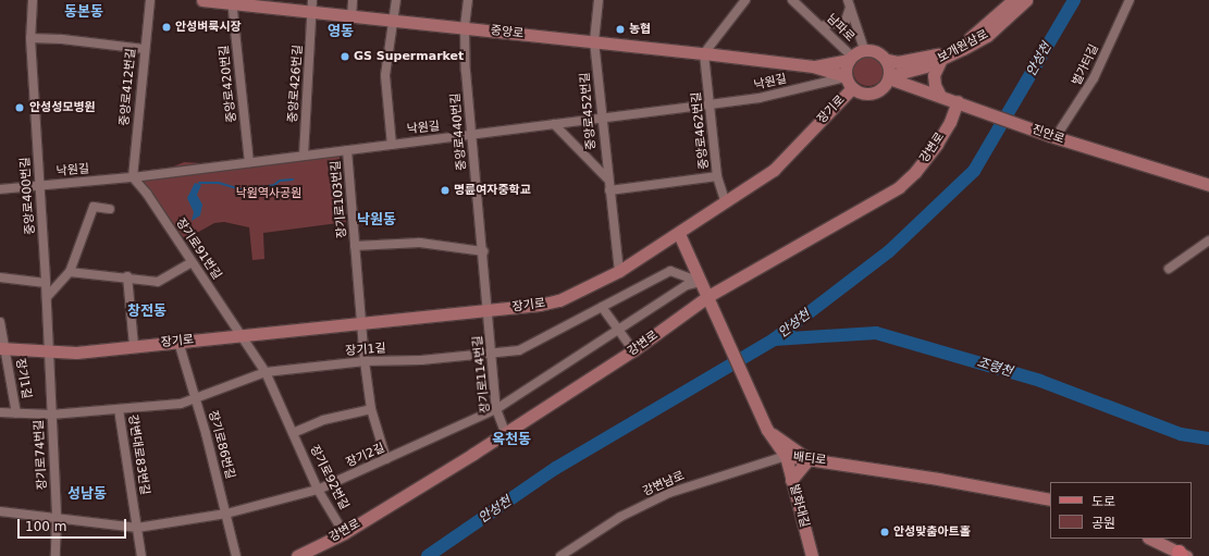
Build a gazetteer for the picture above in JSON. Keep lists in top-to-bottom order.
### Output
{
  "streets": {
    "main road": [
      "중앙로",
      "보개원삼로",
      "장기로",
      "진안로",
      "강변로",
      "배티로",
      "발화대길"
    ],
    "street": [
      "남파로",
      "벌가터길",
      "낙원길",
      "중앙로420번길",
      "중앙로426번길",
      "중앙로412번길",
      "중앙로452번길",
      "중앙로462번길",
      "중앙로440번길",
      "중앙로400번길",
      "장기로103번길",
      "장기로91번길",
      "장기1길",
      "장기로114번길",
      "장기로86번길",
      "장기로74번길",
      "강변대로83번길",
      "장기2길",
      "장기로92번길",
      "강변남로"
    ]
  },
  "crossings": [
    ["남파로", "중앙로"],
    ["남파로", "보개원삼로"],
    ["남파로", "낙원길"],
    ["남파로", "장기로"],
    ["남파로", "진안로"],
    ["중앙로", "보개원삼로"],
    ["중앙로", "낙원길"],
    ["중앙로", "중앙로420번길"],
    ["중앙로", "중앙로426번길"],
    ["중앙로", "장기로"],
    ["중앙로", "중앙로452번길"],
    ["중앙로", "중앙로462번길"],
    ["중앙로", "중앙로440번길"],
    ["중앙로", "진안로"],
    ["보개원삼로", "낙원길"],
    ["보개원삼로", "장기로"],
    ["보개원삼로", "진안로"],
    ["벌가터길", "진안로"],
    ["낙원길", "중앙로420번길"],
    ["낙원길", "중앙로426번길"],
    ["낙원길", "중앙로412번길"],
    ["낙원길", "장기로"],
    ["낙원길", "중앙로452번길"],
    ["낙원길", "중앙로462번길"],
    ["낙원길", "중앙로440번길"],
    ["낙원길", "진안로"],
    ["낙원길", "중앙로400번길"],
    ["낙원길", "장기로103번길"],
    ["낙원길", "장기로91번길"],
    ["중앙로412번길", "장기로91번길"],
    ["장기로", "중앙로452번길"],
    ["장기로", "중앙로462번길"],
    ["장기로", "중앙로440번길"],
    ["장기로", "진안로"],
    ["장기로", "중앙로400번길"],
    ["장기로", "장기로103번길"],
    ["장기로", "장기로91번길"],
    ["장기로", "장기1길"],
    ["장기로", "장기로114번길"],
    ["장기로", "장기로86번길"],
    ["장기로", "장기로74번길"],
    ["장기로", "배티로"],
    ["장기로", "장기로92번길"],
    ["중앙로440번길", "장기로103번길"],
    ["중앙로440번길", "장기로114번길"],
    ["진안로", "강변로"],
    ["강변로", "장기로114번길"],
    ["강변로", "배티로"],
    ["강변로", "장기로92번길"],
    ["중앙로400번길", "장기로74번길"],
    ["장기로103번길", "장기1길"],
    ["장기로103번길", "장기2길"],
    ["장기로91번길", "장기로92번길"],
    ["장기1길", "장기로114번길"],
    ["장기1길", "장기로86번길"],
    ["장기1길", "장기로74번길"],
    ["장기1길", "강변대로83번길"],
    ["장기1길", "장기2길"],
    ["장기1길", "배티로"],
    ["장기1길", "장기로92번길"],
    ["장기로114번길", "장기2길"],
    ["장기로86번길", "장기2길"],
    ["장기로74번길", "장기2길"],
    ["강변대로83번길", "장기2길"],
    ["장기2길", "배티로"],
    ["장기2길", "장기로92번길"],
    ["배티로", "강변남로"],
    ["배티로", "발화대길"],
    ["강변남로", "발화대길"]
  ],
  "districts": [
    "동본동",
    "영동",
    "낙원동",
    "창전동",
    "옥천동",
    "성남동"
  ],
  "water": ["안성천", "조령천"],
  "parks": ["낙원역사공원"],
  "places": [
    "안성벼룩시장",
    "농협",
    "GS Supermarket",
    "안성성모병원",
    "명륜여자중학교",
    "안성맞춤아트홀"
  ],
  "legend": ["도로", "공원"],
  "scale_bar": "100 m"
}
